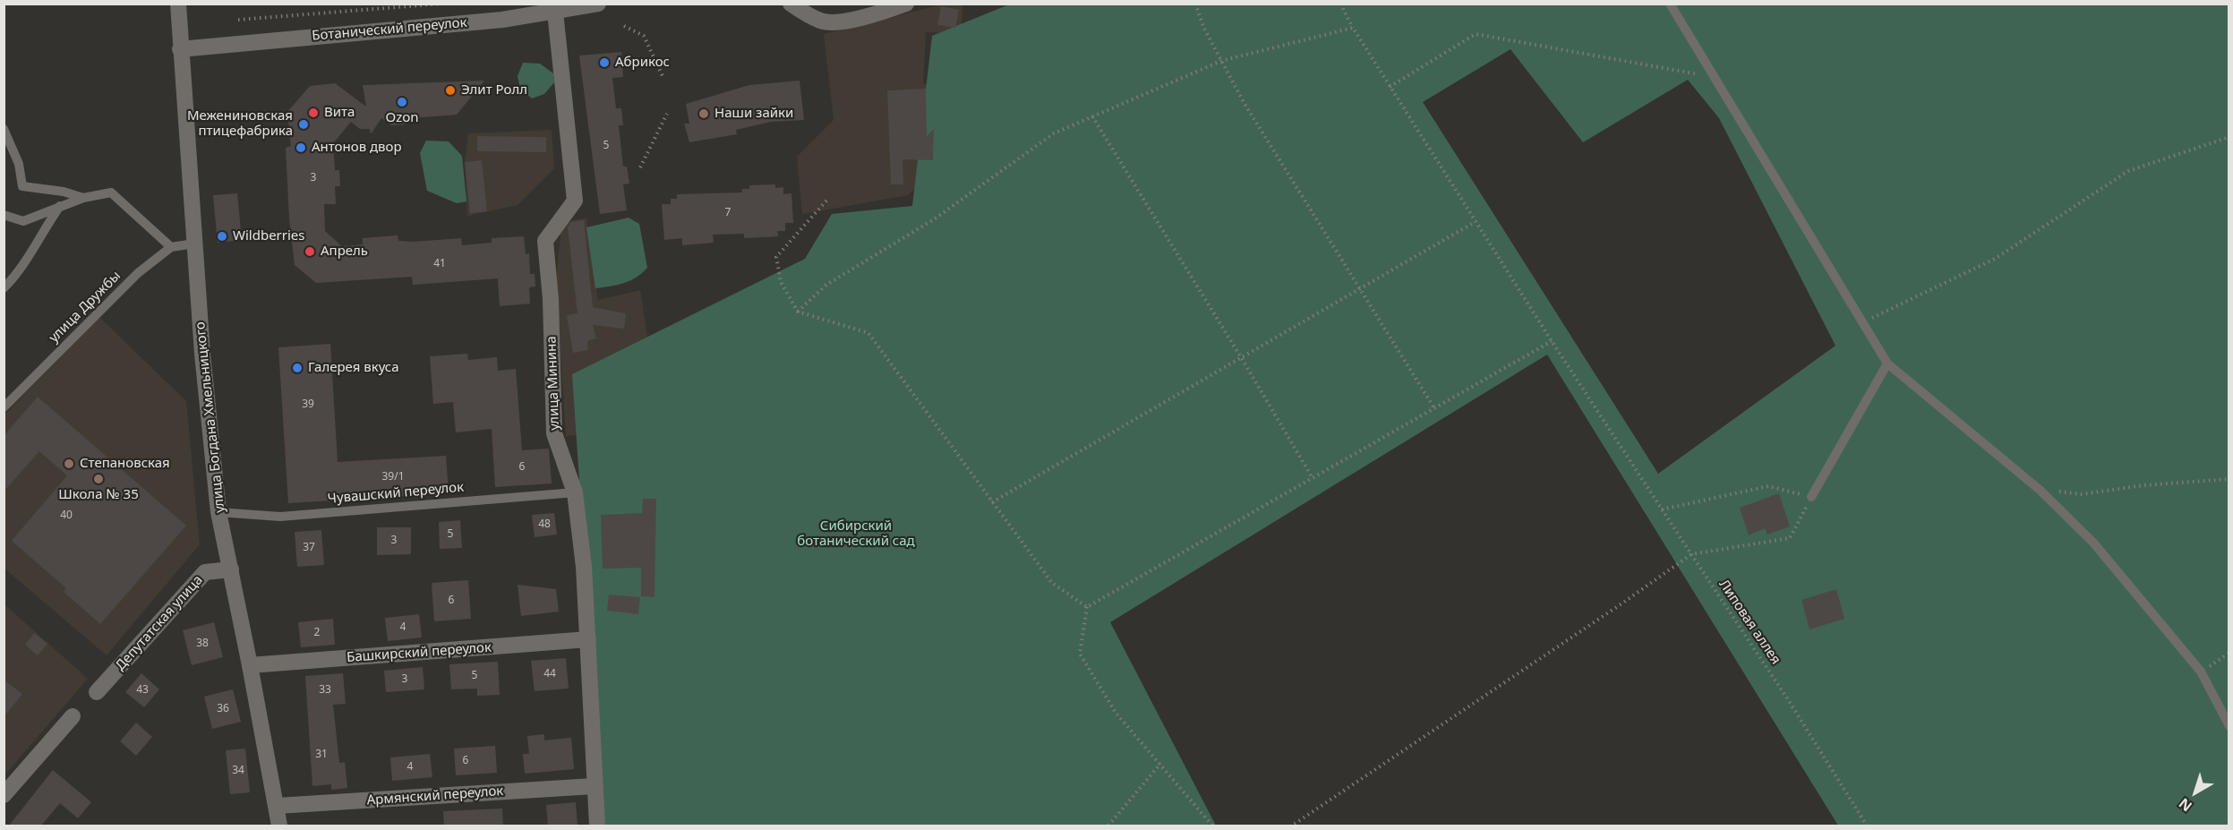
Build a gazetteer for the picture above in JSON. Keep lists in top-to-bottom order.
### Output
{
  "streets": {
    "street": [
      "Ботанический переулок",
      "улица Минина",
      "улица Богдана Хмельницкого",
      "Депутатская улица",
      "Башкирский переулок",
      "Армянский переулок"
    ],
    "lane": ["улица Дружбы", "Чувашский переулок"],
    "path": ["Липовая аллея"]
  },
  "crossings": [
    ["Ботанический переулок", "улица Минина"],
    ["Ботанический переулок", "улица Богдана Хмельницкого"],
    ["улица Минина", "Чувашский переулок"],
    ["улица Минина", "Башкирский переулок"],
    ["улица Минина", "Армянский переулок"],
    ["улица Богдана Хмельницкого", "Чувашский переулок"],
    ["улица Богдана Хмельницкого", "Депутатская улица"],
    ["улица Богдана Хмельницкого", "Башкирский переулок"],
    ["улица Богдана Хмельницкого", "Армянский переулок"]
  ],
  "parks": ["Сибирский ботанический сад"],
  "places": [
    "Абрикос",
    "Элит Ролл",
    "Ozon",
    "Вита",
    "Наши зайки",
    "Межениновская птицефабрика",
    "Антонов двор",
    "Wildberries",
    "Апрель",
    "Галерея вкуса",
    "Степановская",
    "Школа № 35"
  ],
  "house_numbers": [
    "5",
    "3",
    "7",
    "41",
    "39",
    "6",
    "39/1",
    "40",
    "48",
    "5",
    "3",
    "37",
    "6",
    "4",
    "2",
    "38",
    "44",
    "5",
    "3",
    "43",
    "33",
    "36",
    "31",
    "6",
    "4",
    "34"
  ],
  "north": "bottom left"
}
